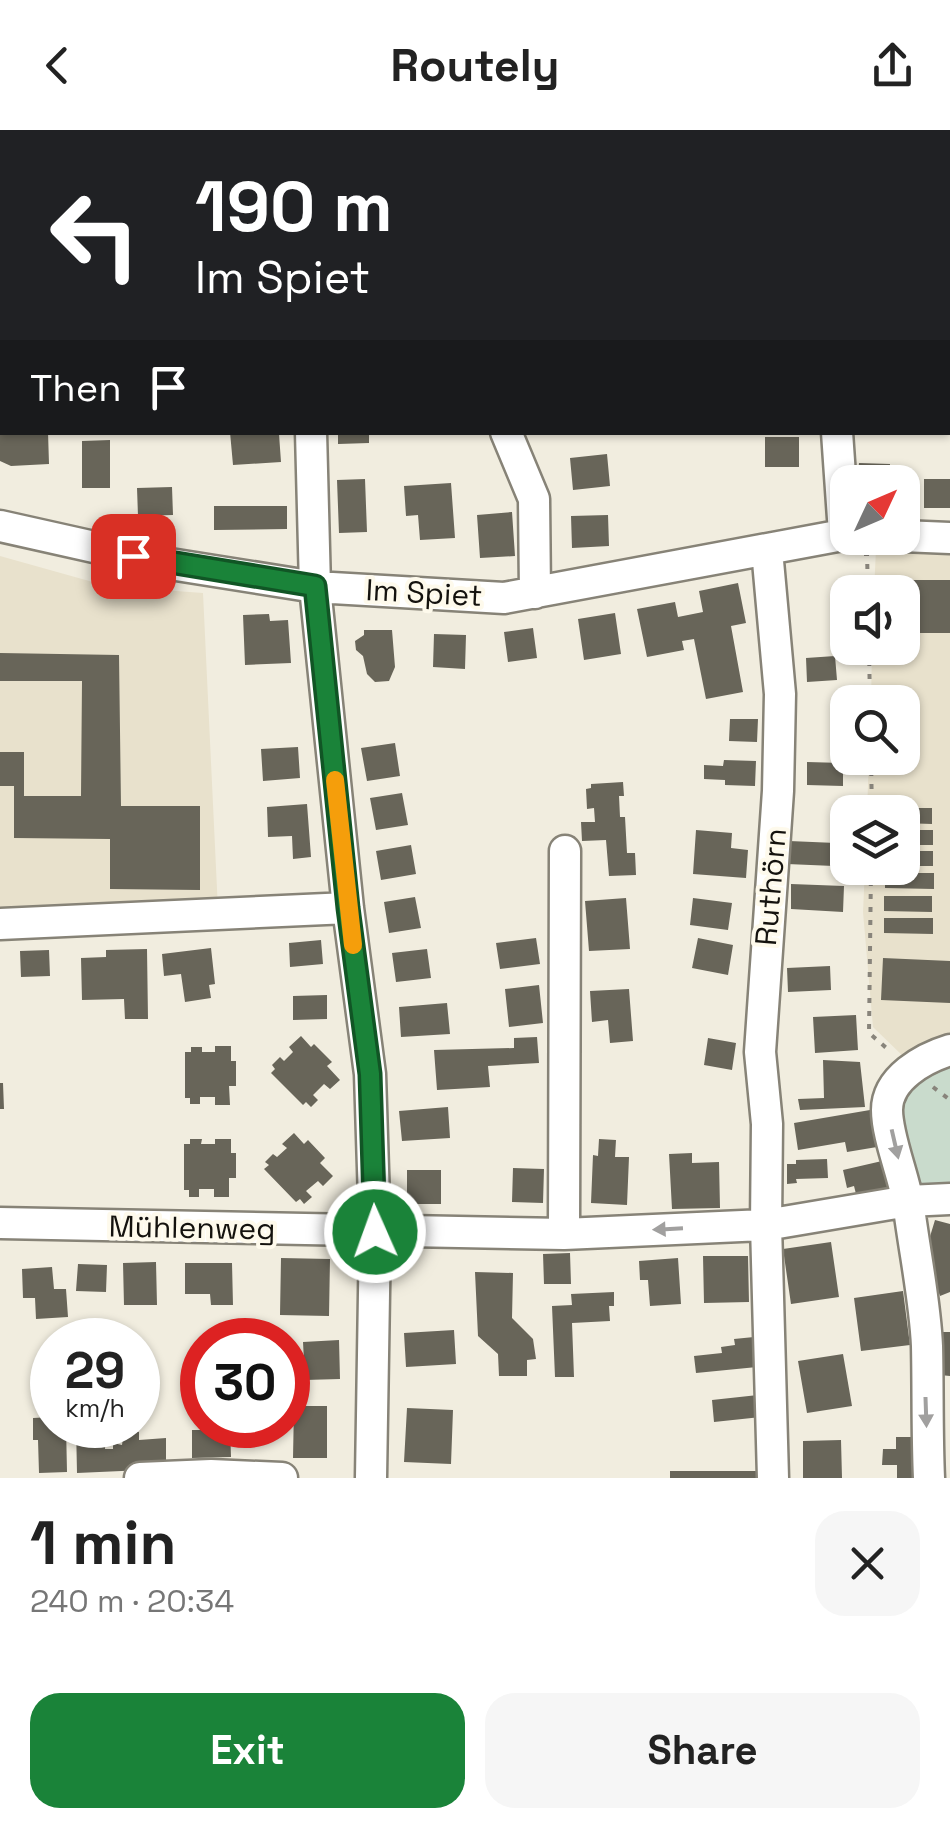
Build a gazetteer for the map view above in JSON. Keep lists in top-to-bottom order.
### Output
{
  "streets": {
    "street": ["Im Spiet", "Ruthörn", "Mühlenweg"]
  },
  "crossings": [
    ["Im Spiet", "Ruthörn"],
    ["Ruthörn", "Mühlenweg"]
  ],
  "north": "top right",
  "page": {
    "header": "Routely",
    "turn": ["190 m", "Im Spiet"],
    "then": "Then",
    "speed": "29 km/h",
    "limit": "30",
    "heading": ["1 min", "240 m · 20:34"],
    "buttons": ["Exit", "Share"]
  }
}
